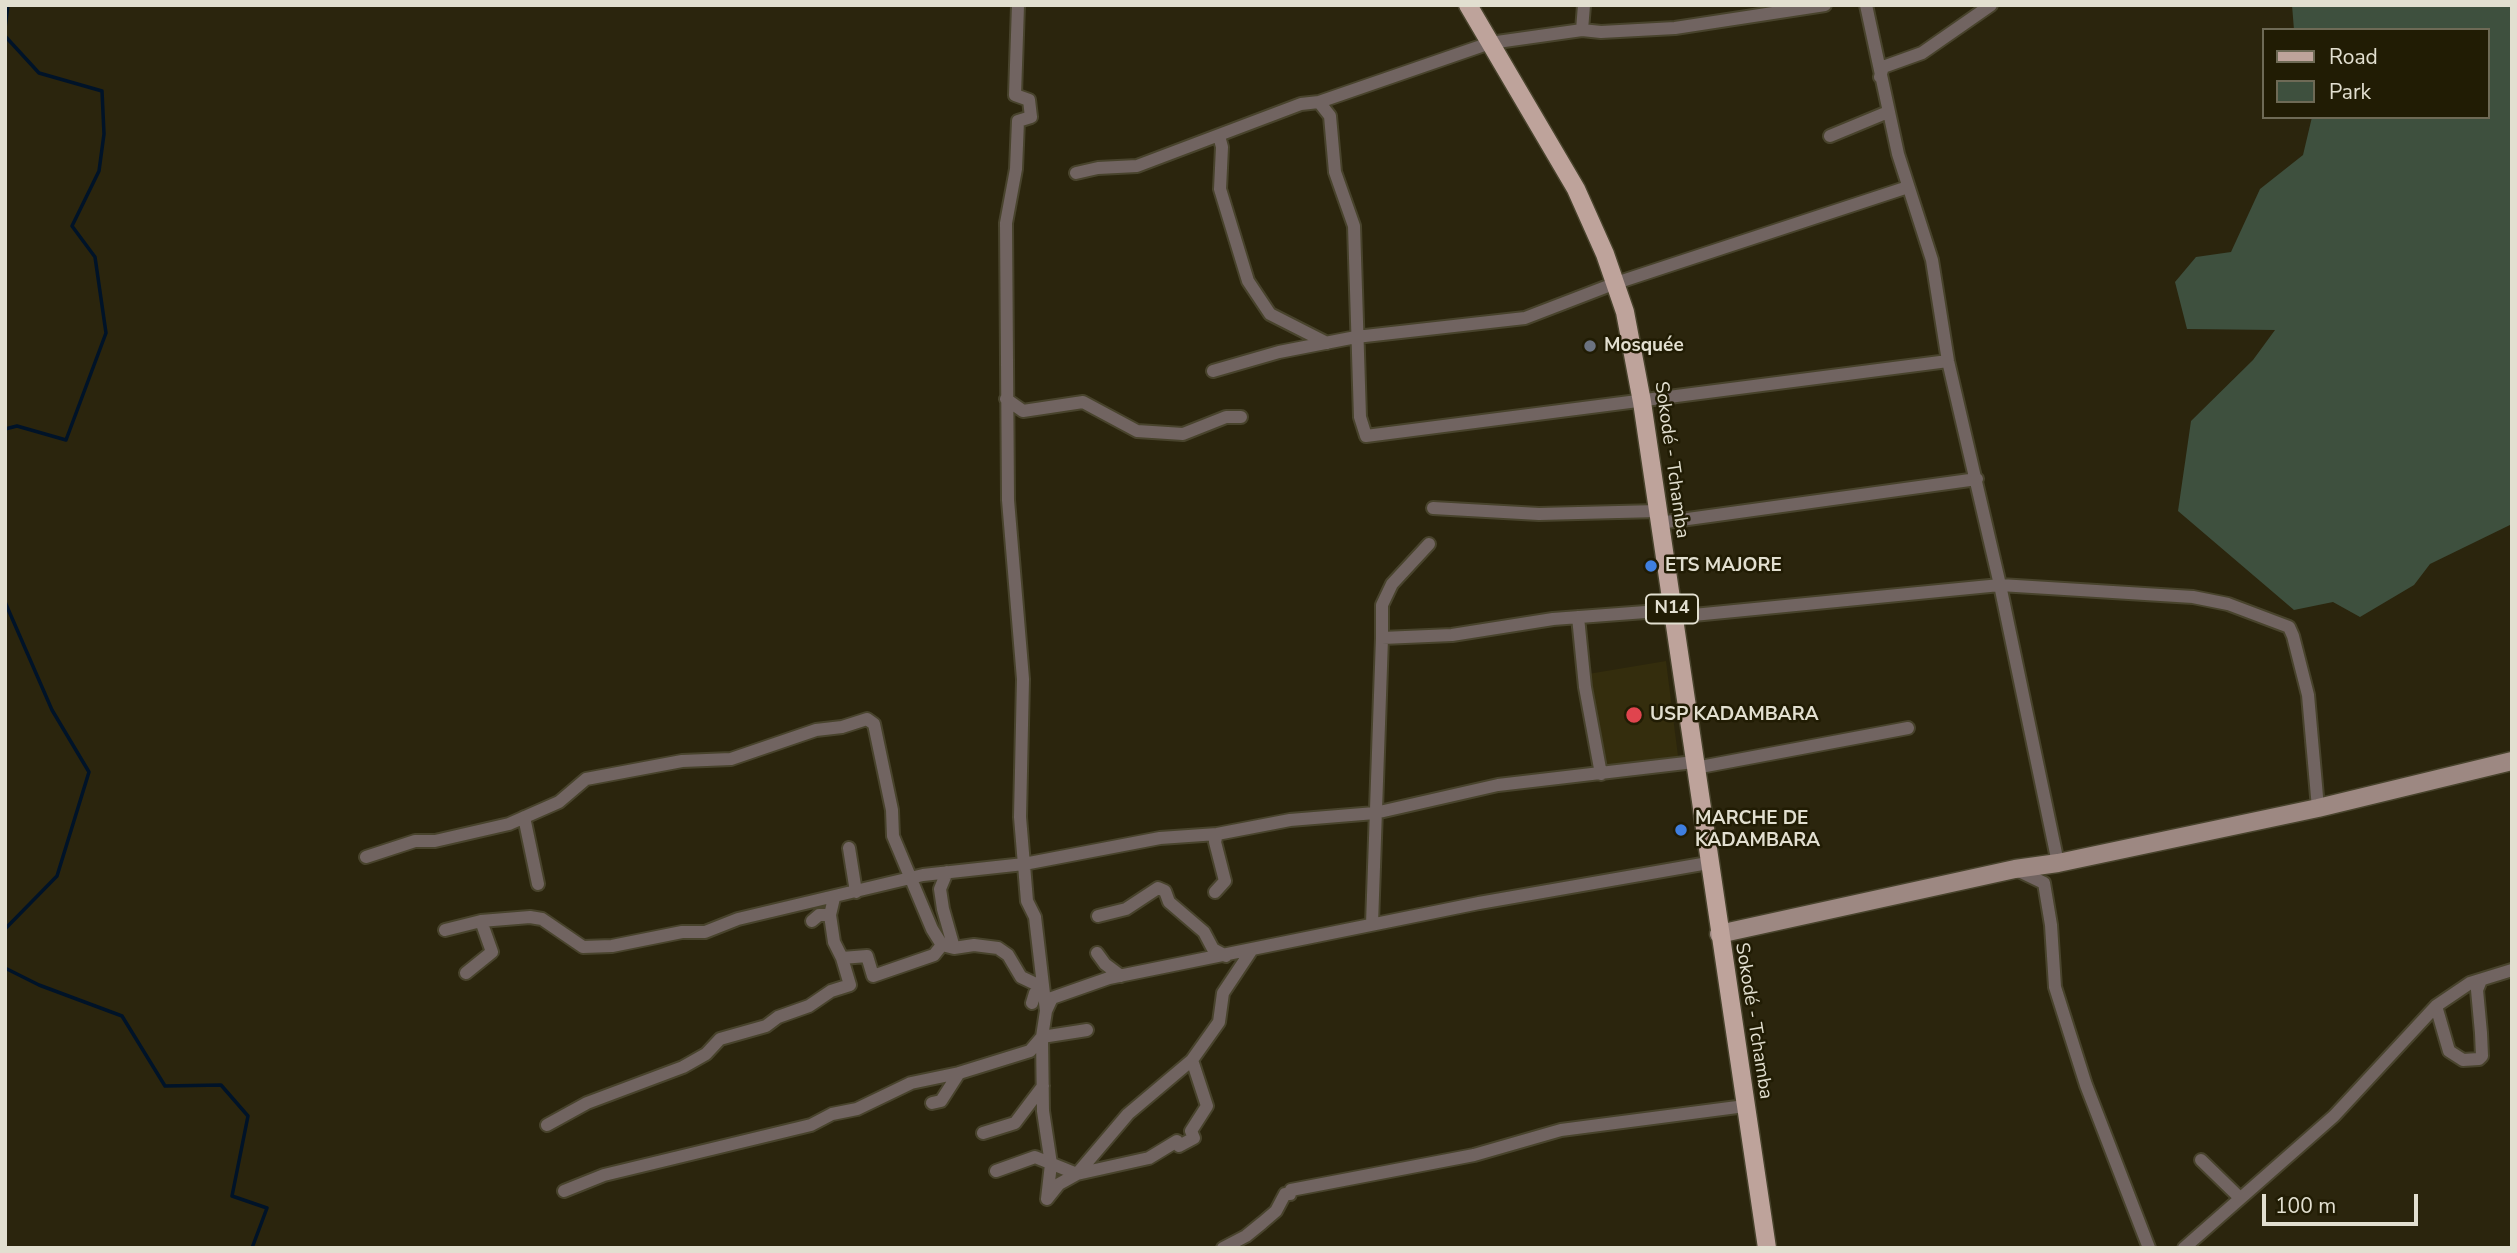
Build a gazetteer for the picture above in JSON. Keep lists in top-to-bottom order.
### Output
{
  "streets": {
    "main road": ["Sokodé - Tchamba", "N14"]
  },
  "places": [
    "Mosquée",
    "ETS MAJORE",
    "USP KADAMBARA",
    "MARCHE DE KADAMBARA"
  ],
  "legend": ["Road", "Park"],
  "scale_bar": "100 m"
}
